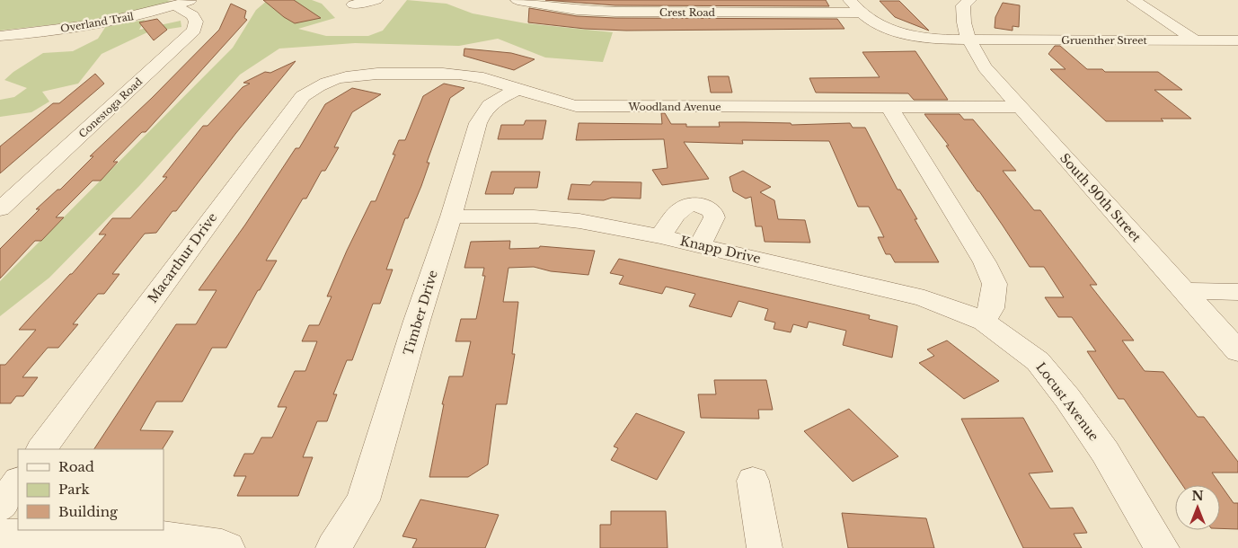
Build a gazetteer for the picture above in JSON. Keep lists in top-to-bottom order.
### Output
{
  "streets": {
    "street": [
      "Crest Road",
      "Overland Trail",
      "Gruenther Street",
      "Woodland Avenue",
      "Conestoga Road",
      "South 90th Street",
      "Knapp Drive",
      "Macarthur Drive",
      "Timber Drive",
      "Locust Avenue"
    ]
  },
  "crossings": [
    ["Crest Road", "Gruenther Street"],
    ["Overland Trail", "Conestoga Road"],
    ["Gruenther Street", "South 90th Street"],
    ["Woodland Avenue", "South 90th Street"],
    ["Woodland Avenue", "Macarthur Drive"],
    ["Woodland Avenue", "Timber Drive"],
    ["Knapp Drive", "Timber Drive"],
    ["Knapp Drive", "Locust Avenue"]
  ],
  "legend": ["Road", "Park", "Building"],
  "north": "top"
}
